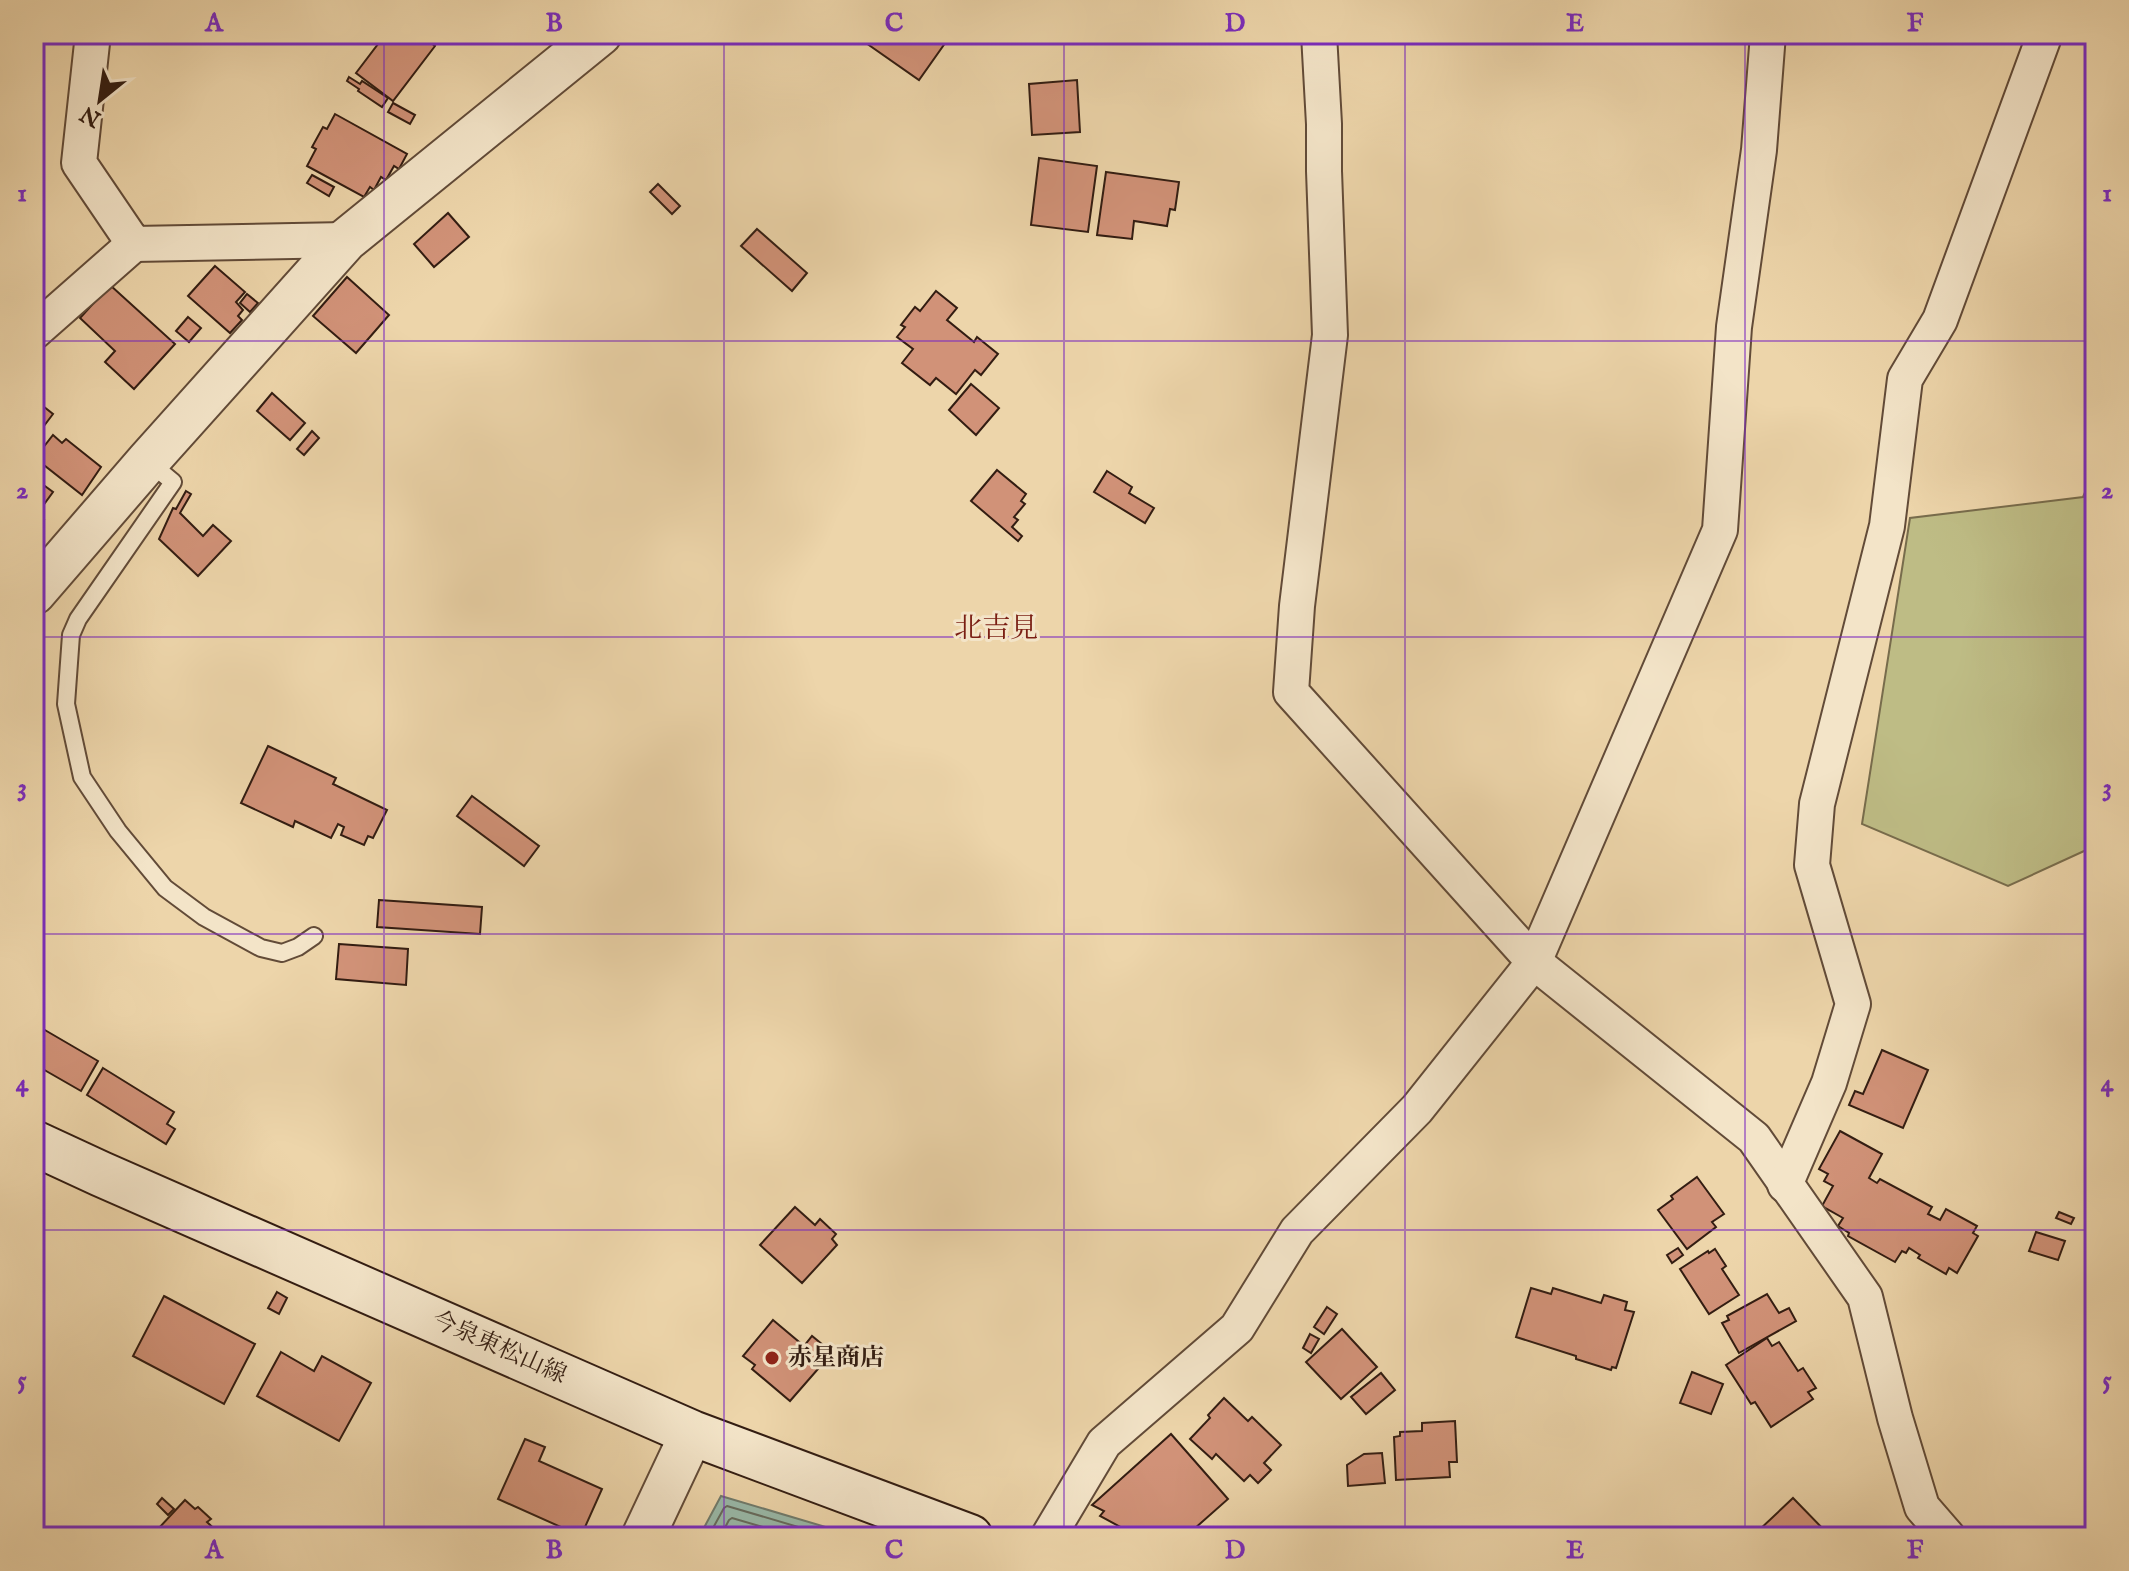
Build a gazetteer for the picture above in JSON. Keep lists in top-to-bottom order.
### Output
{
  "streets": {
    "main road": ["今泉東松山線"]
  },
  "districts": ["北吉見"],
  "places": ["赤星商店"],
  "north": "bottom left",
  "grid": {
    "columns": [
      "A",
      "B",
      "C",
      "D",
      "E",
      "F"
    ],
    "rows": [
      "1",
      "2",
      "3",
      "4",
      "5"
    ]
  }
}
